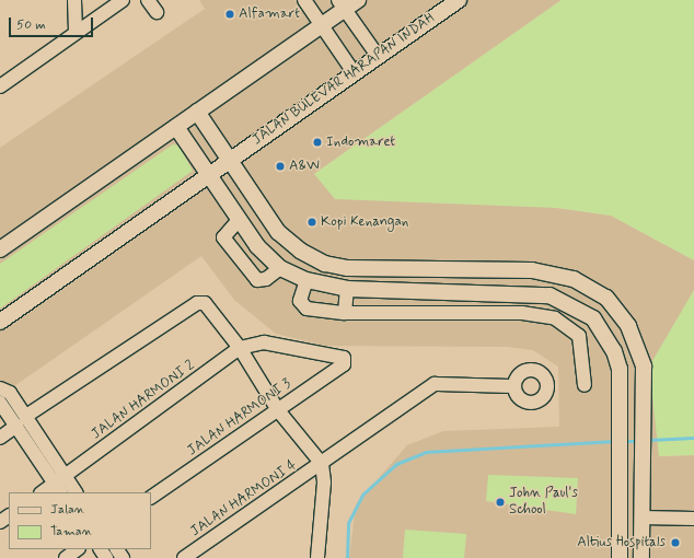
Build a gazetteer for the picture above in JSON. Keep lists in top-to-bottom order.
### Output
{
  "streets": {
    "street": [
      "JALAN BULEVAR HARAPAN INDAH",
      "JALAN HARMONI 2",
      "JALAN HARMONI 3",
      "JALAN HARMONI 4"
    ]
  },
  "crossings": [
    ["JALAN HARMONI 2", "JALAN HARMONI 3"]
  ],
  "places": [
    "Alfamart",
    "Indomaret",
    "A&W",
    "Kopi Kenangan",
    "John Paul's School",
    "Altius Hospitals"
  ],
  "legend": ["Jalan", "Taman"],
  "scale_bar": "50 m"
}
